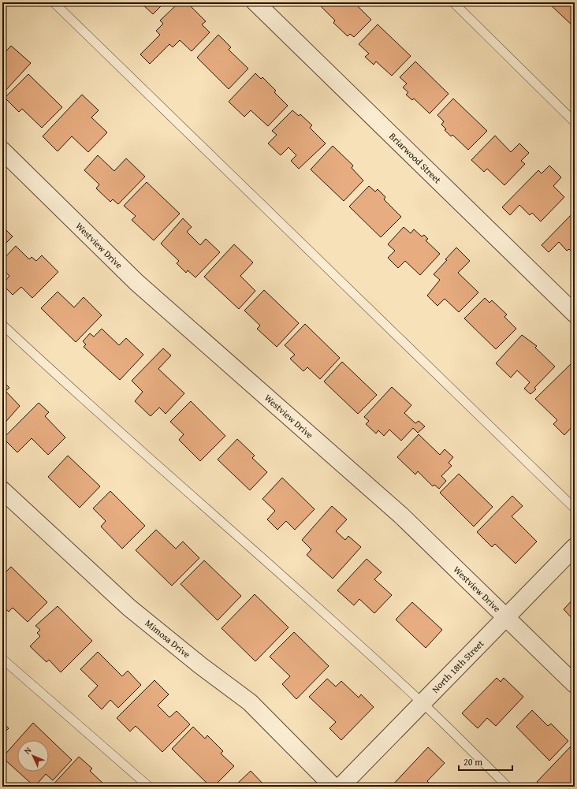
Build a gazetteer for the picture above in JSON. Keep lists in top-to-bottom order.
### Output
{
  "streets": {
    "street": [
      "Briarwood Street",
      "Westview Drive",
      "Mimosa Drive",
      "North 18th Street"
    ]
  },
  "crossings": [
    ["Westview Drive", "North 18th Street"]
  ],
  "scale_bar": "20 m",
  "north": "top left"
}
